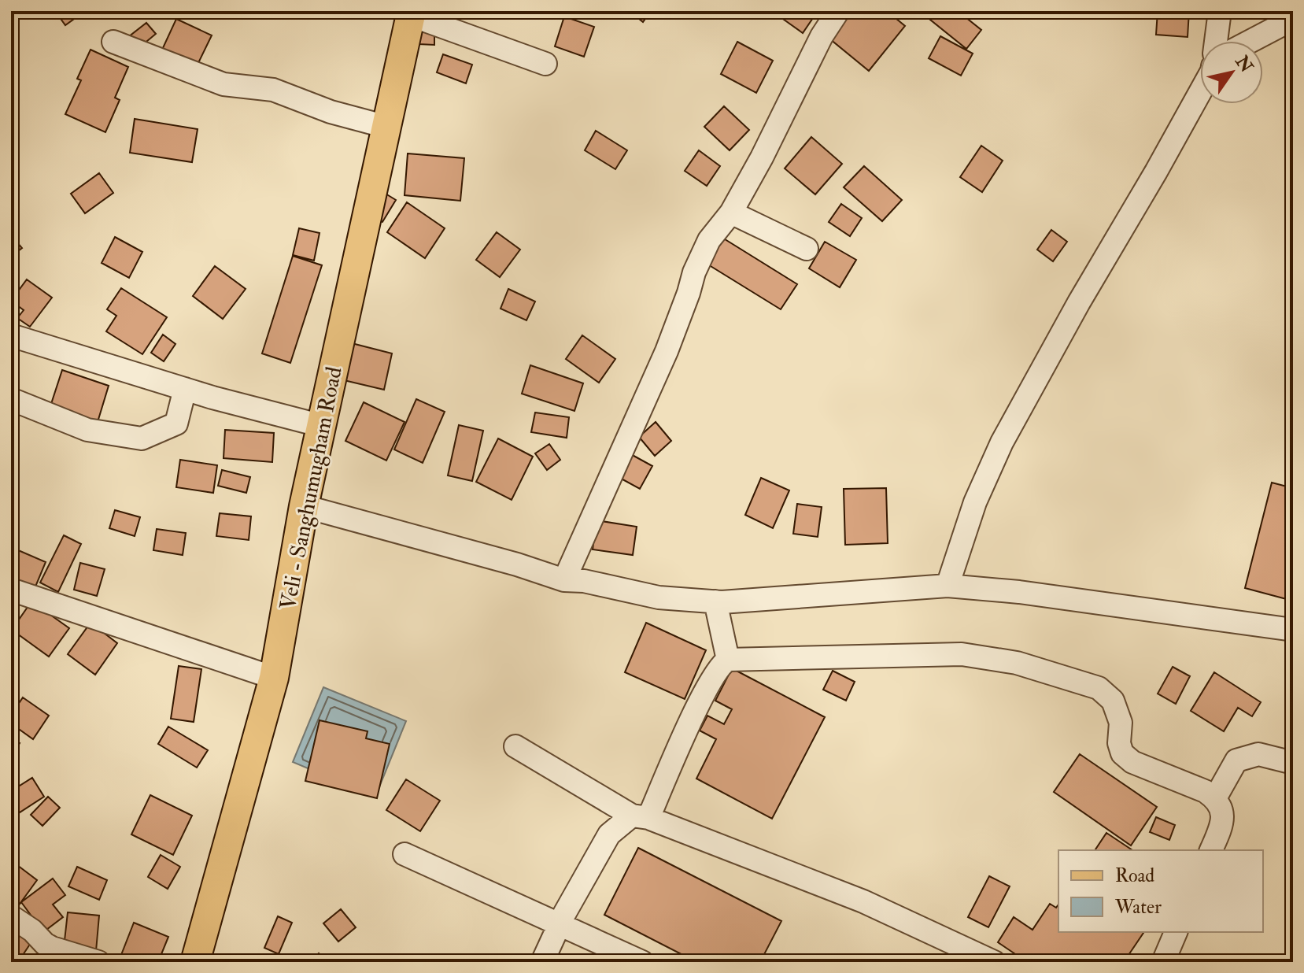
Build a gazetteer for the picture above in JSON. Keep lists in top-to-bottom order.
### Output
{
  "streets": {
    "main road": ["Veli - Sanghumugham Road"]
  },
  "legend": ["Road", "Water"],
  "north": "top right"
}
